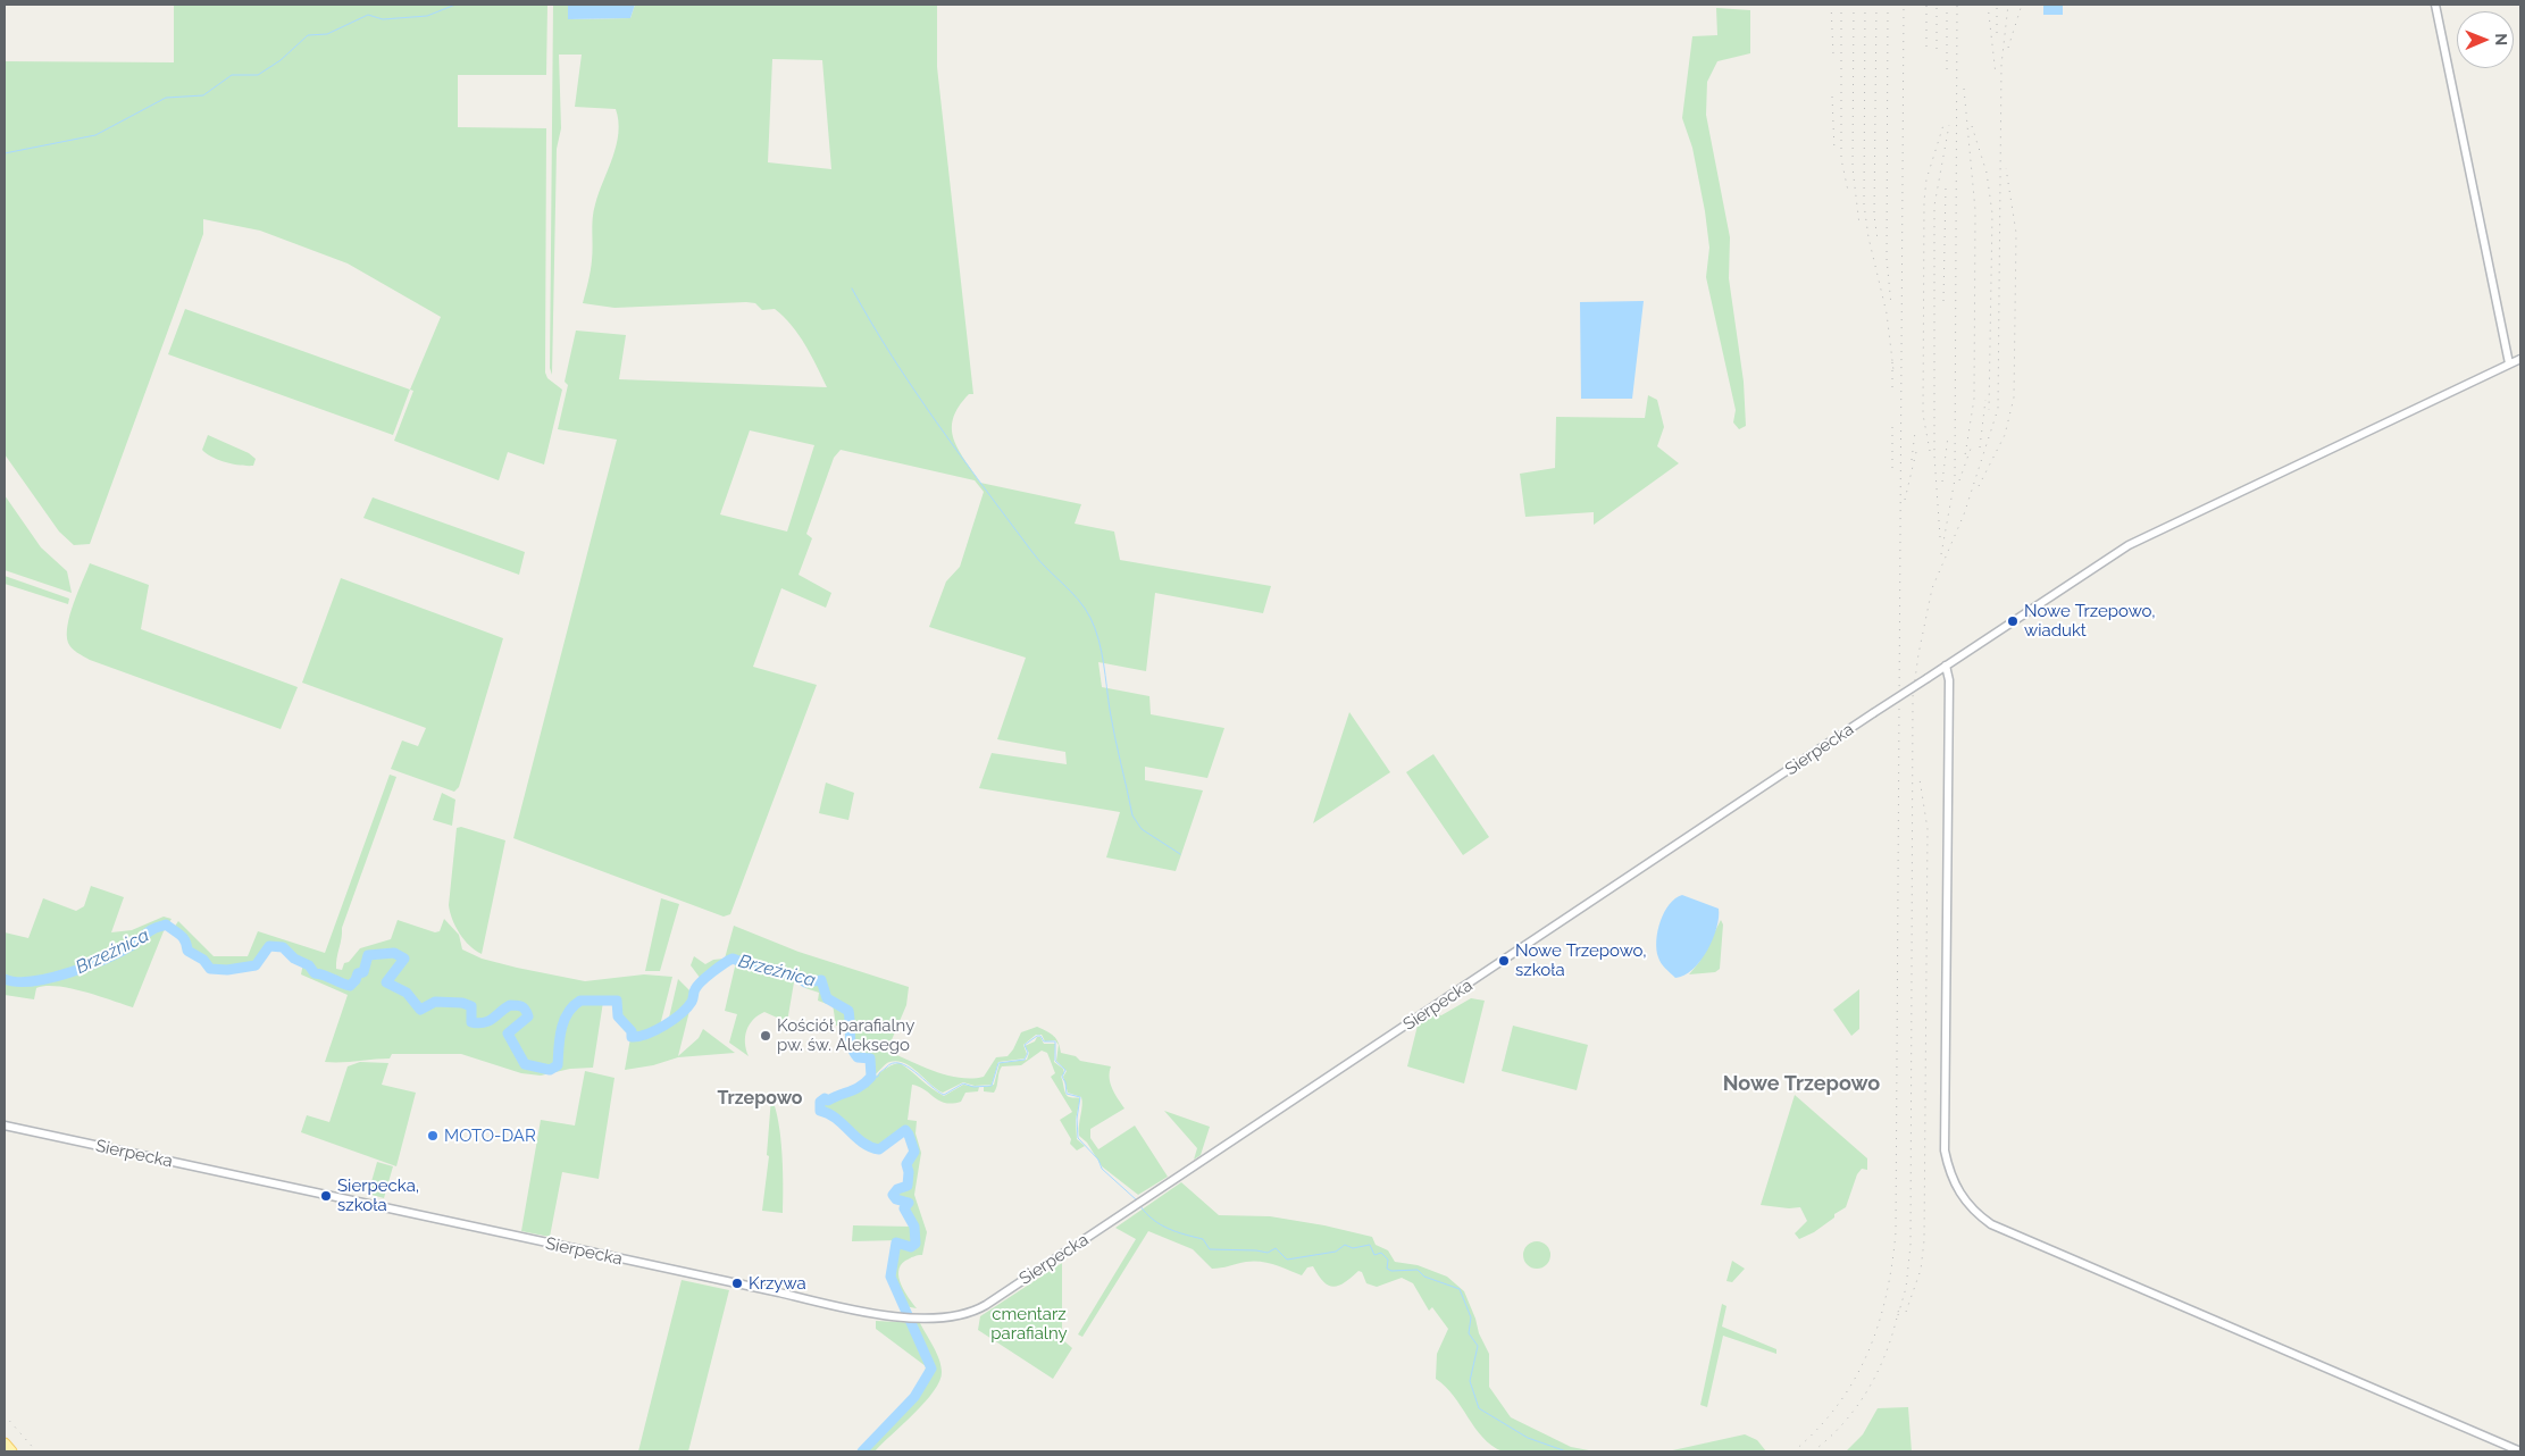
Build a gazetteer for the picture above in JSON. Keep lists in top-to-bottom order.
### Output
{
  "streets": {
    "street": ["Sierpecka"]
  },
  "districts": ["Nowe Trzepowo", "Trzepowo"],
  "water": ["Brzeźnica"],
  "parks": ["cmentarz parafialny"],
  "places": [
    "Nowe Trzepowo, wiadukt",
    "Nowe Trzepowo, szkoła",
    "Kościół parafialny pw. św. Aleksego",
    "MOTO-DAR",
    "Sierpecka, szkoła",
    "Krzywa"
  ],
  "north": "right"
}
